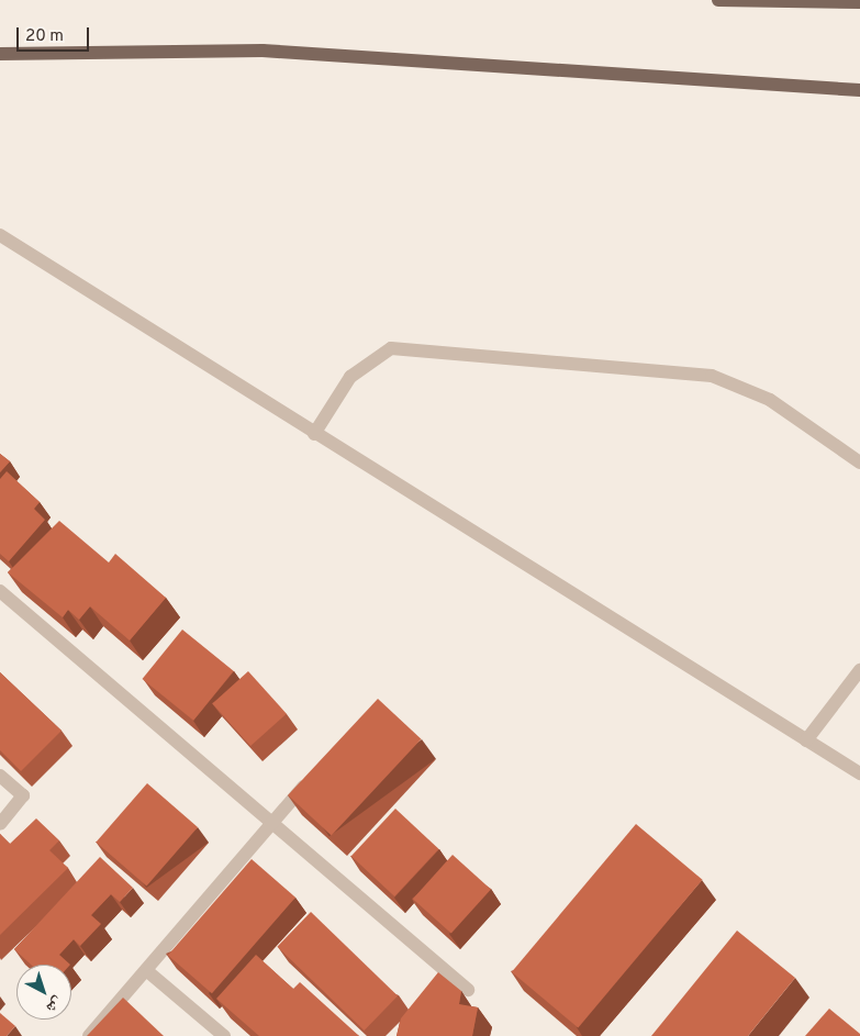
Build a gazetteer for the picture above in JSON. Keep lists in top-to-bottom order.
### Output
{
  "scale_bar": "20 m",
  "north": "bottom right"
}
